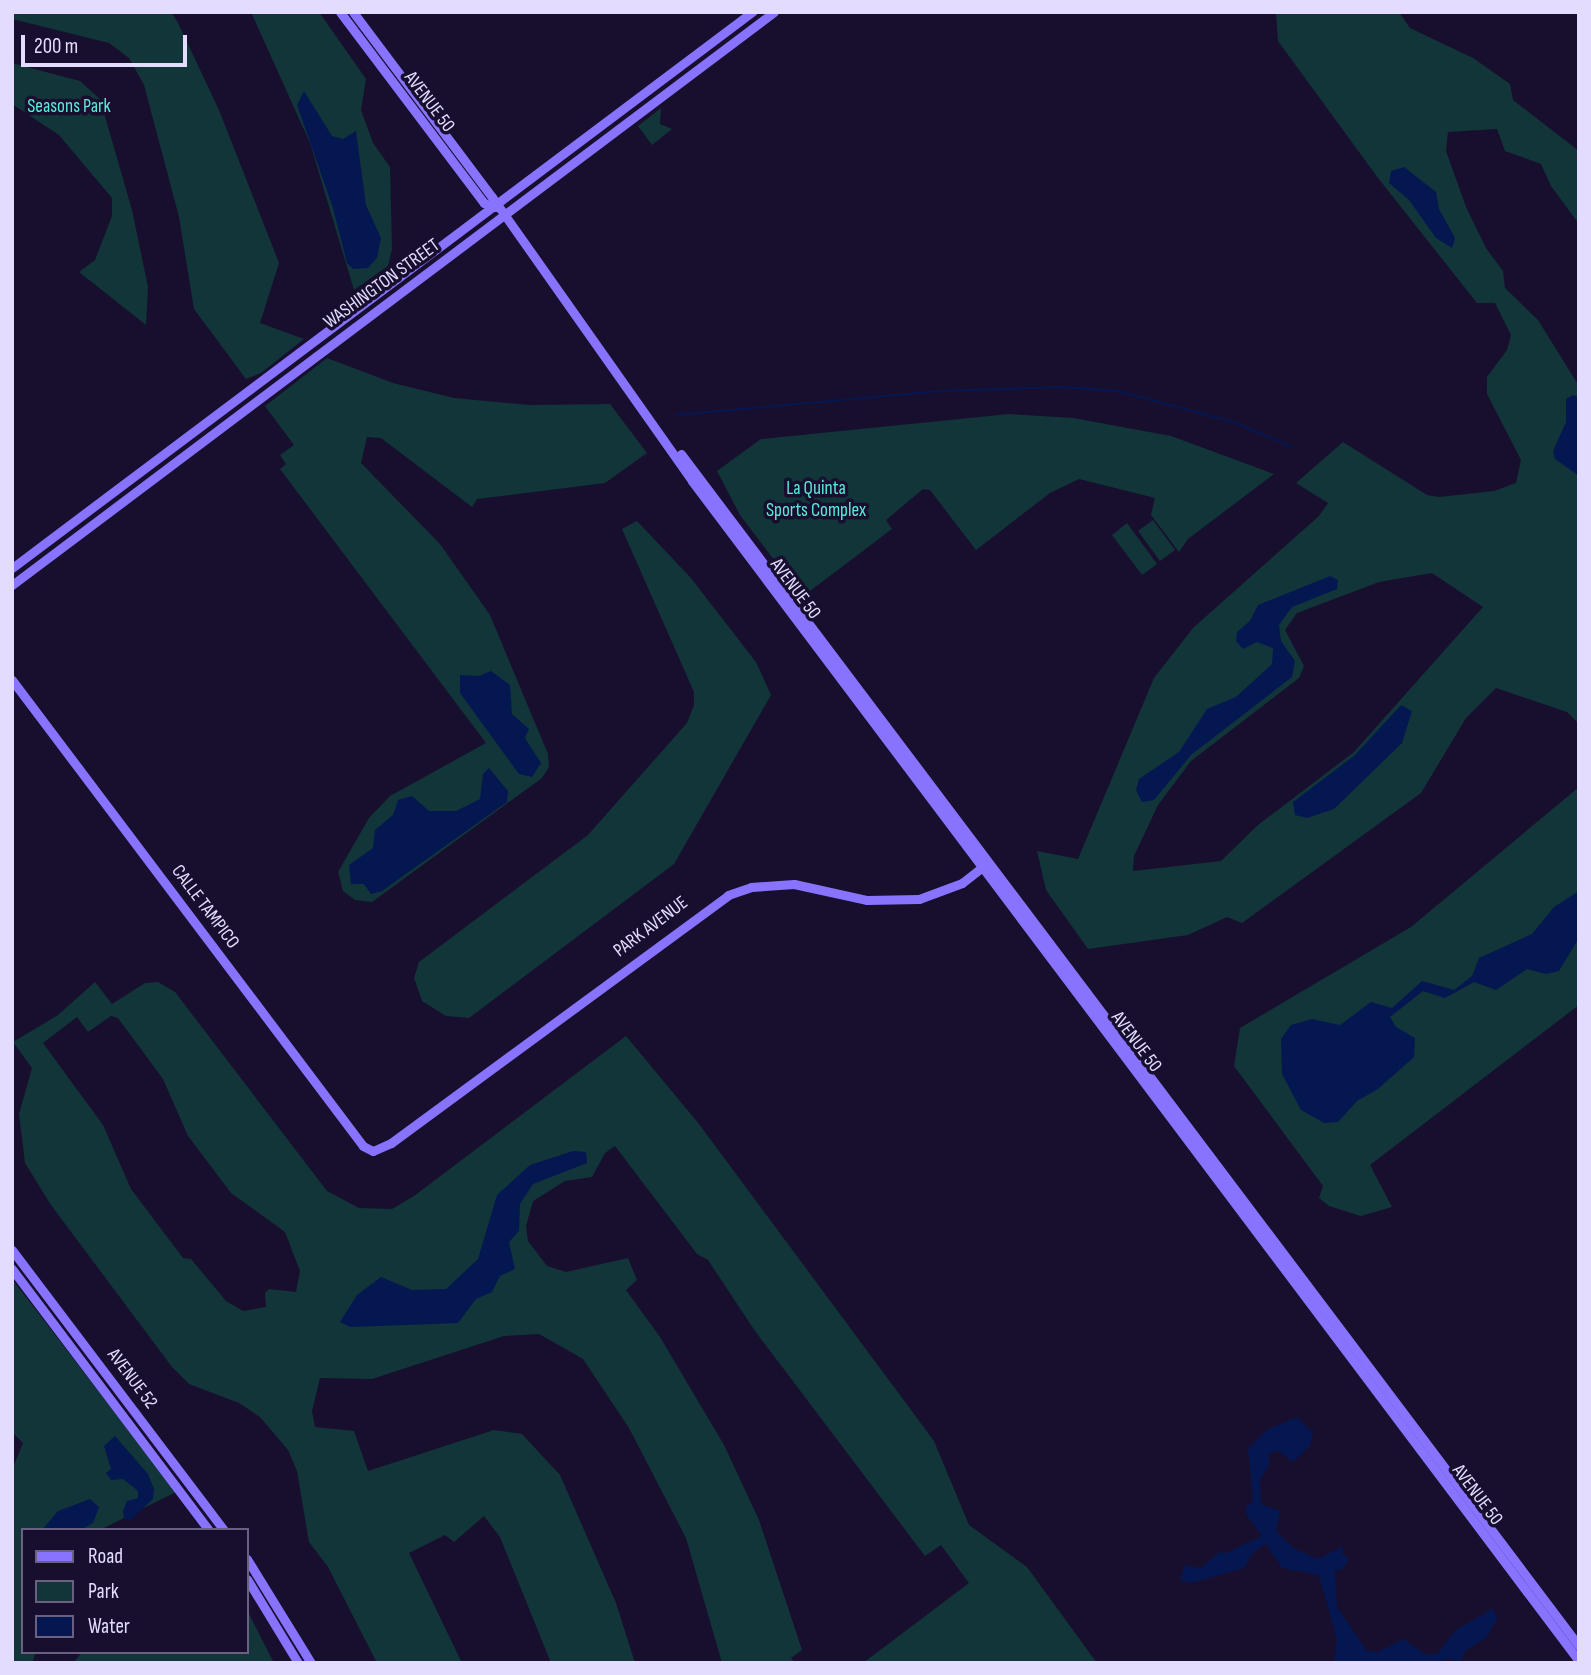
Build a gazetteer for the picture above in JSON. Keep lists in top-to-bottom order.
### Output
{
  "streets": {
    "main road": [
      "AVENUE 50",
      "WASHINGTON STREET",
      "CALLE TAMPICO",
      "PARK AVENUE",
      "AVENUE 52"
    ]
  },
  "crossings": [
    ["AVENUE 50", "WASHINGTON STREET"],
    ["AVENUE 50", "PARK AVENUE"],
    ["CALLE TAMPICO", "PARK AVENUE"]
  ],
  "parks": ["Seasons Park", "La Quinta Sports Complex"],
  "legend": ["Road", "Park", "Water"],
  "scale_bar": "200 m"
}
